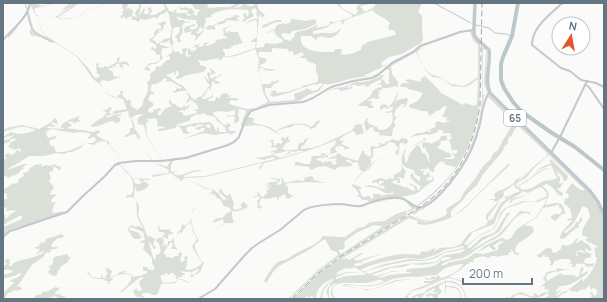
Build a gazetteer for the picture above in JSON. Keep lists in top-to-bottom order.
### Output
{
  "streets": {
    "main road": ["65"]
  },
  "scale_bar": "200 m",
  "north": "top"
}
